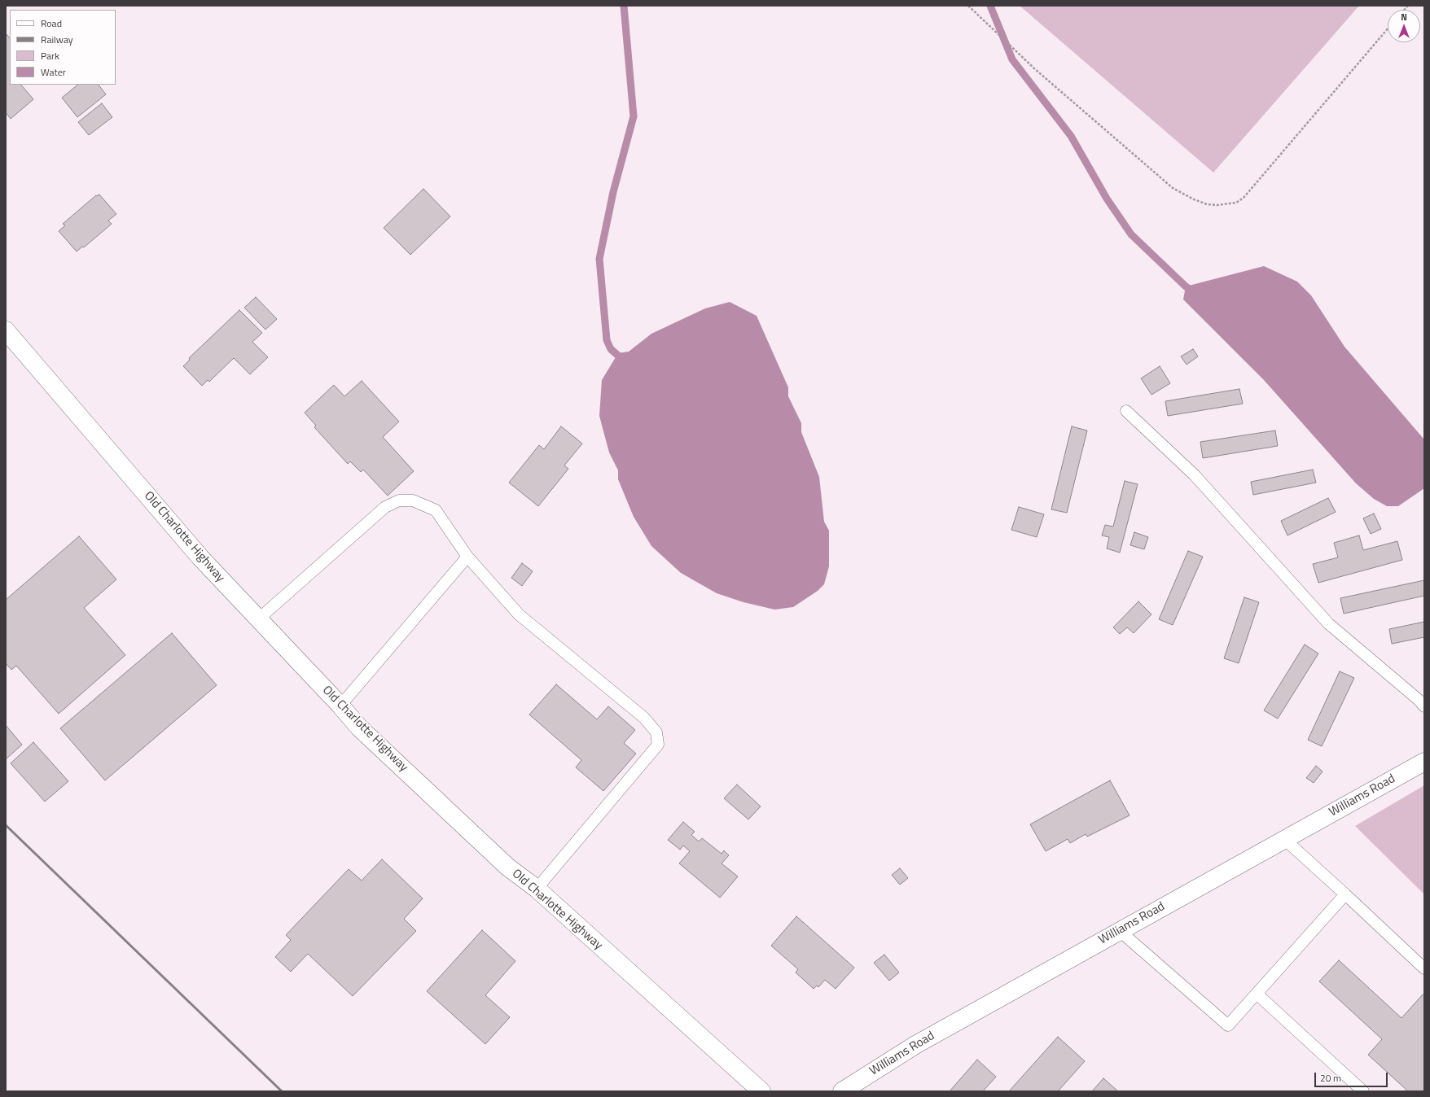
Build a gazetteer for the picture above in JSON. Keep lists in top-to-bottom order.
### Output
{
  "streets": {
    "main road": ["Old Charlotte Highway", "Williams Road"]
  },
  "legend": [
    "Road",
    "Railway",
    "Park",
    "Water"
  ],
  "scale_bar": "20 m",
  "north": "top"
}
